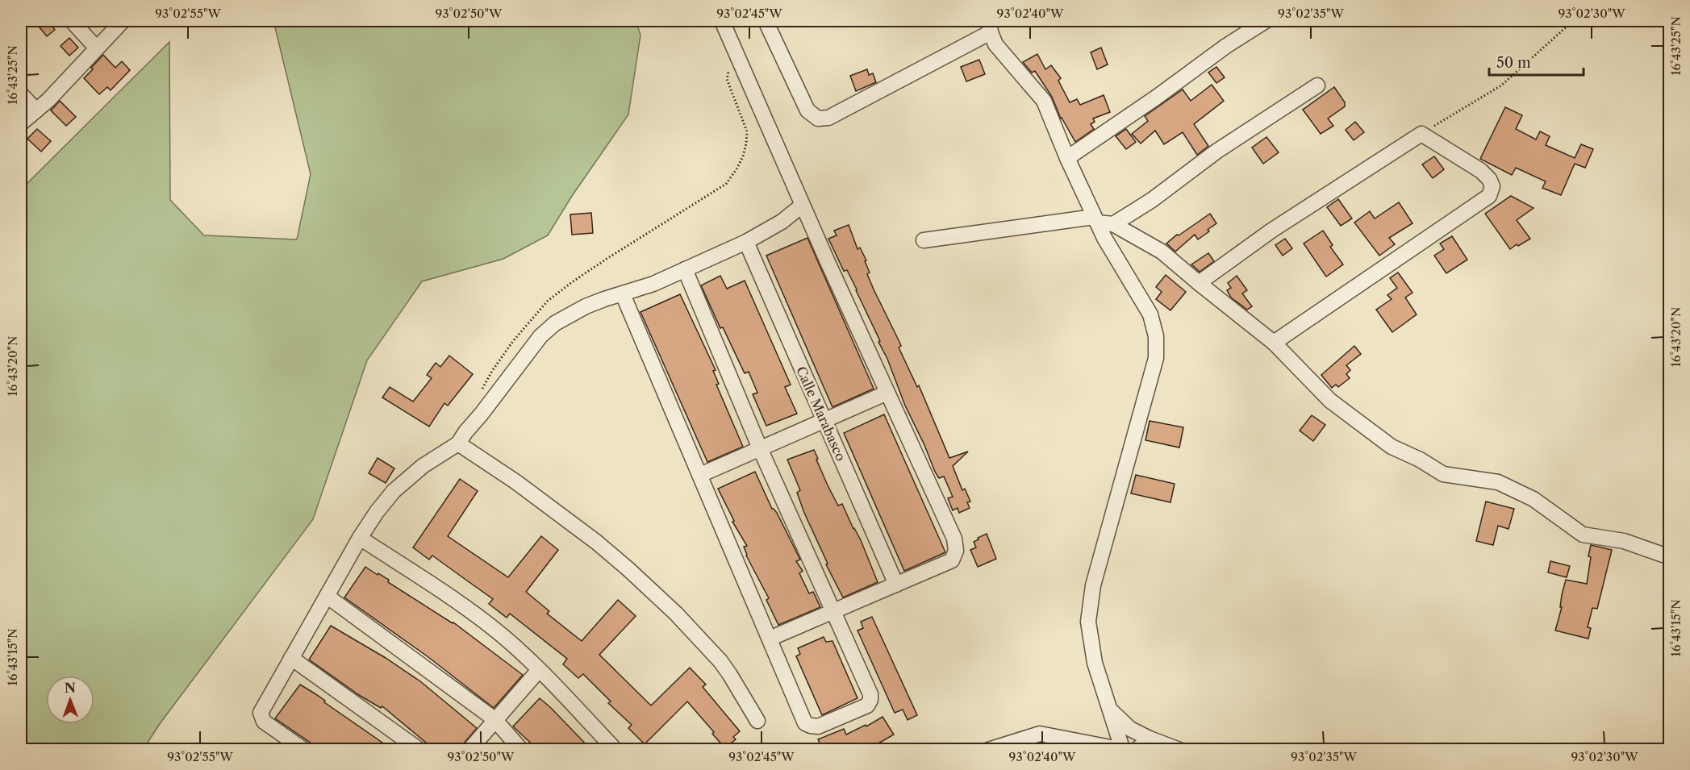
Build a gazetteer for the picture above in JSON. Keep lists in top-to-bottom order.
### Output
{
  "streets": {
    "street": ["Calle Marabasco"]
  },
  "scale_bar": "50 m",
  "north": "top",
  "coordinates": [
    "93°02'55\"W",
    "93°02'50\"W",
    "93°02'45\"W",
    "93°02'40\"W",
    "93°02'35\"W",
    "93°02'30\"W",
    "16°43'25\"N",
    "16°43'20\"N",
    "16°43'15\"N"
  ]
}
